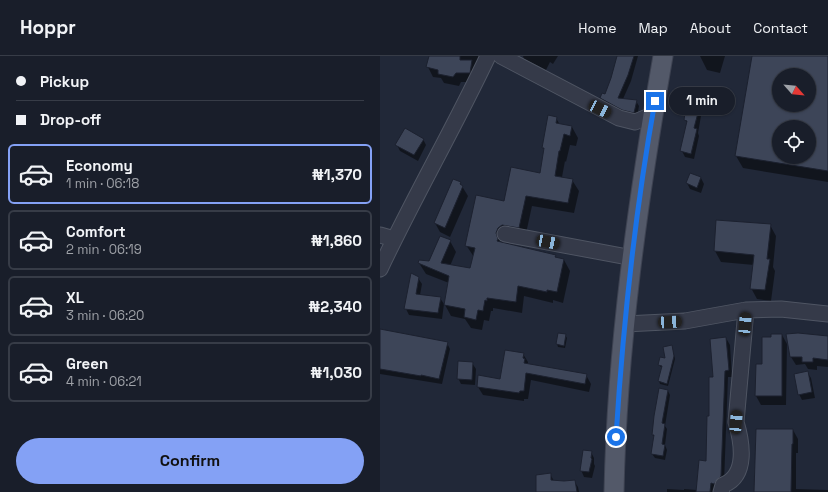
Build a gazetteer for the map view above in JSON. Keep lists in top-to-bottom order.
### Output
{
  "north": "bottom right",
  "page": {
    "header": "Hoppr",
    "nav": [
      "Home",
      "Map",
      "About",
      "Contact"
    ],
    "banner": ["Pickup", "Drop-off"],
    "bubble": "1 min",
    "list": [
      {
        "name": "Economy",
        "note": "1 min · 06:18",
        "value": "₦1,370"
      },
      {
        "name": "Comfort",
        "note": "2 min · 06:19",
        "value": "₦1,860"
      },
      {
        "name": "XL",
        "note": "3 min · 06:20",
        "value": "₦2,340"
      },
      {
        "name": "Green",
        "note": "4 min · 06:21",
        "value": "₦1,030"
      }
    ],
    "buttons": "Confirm"
  }
}
